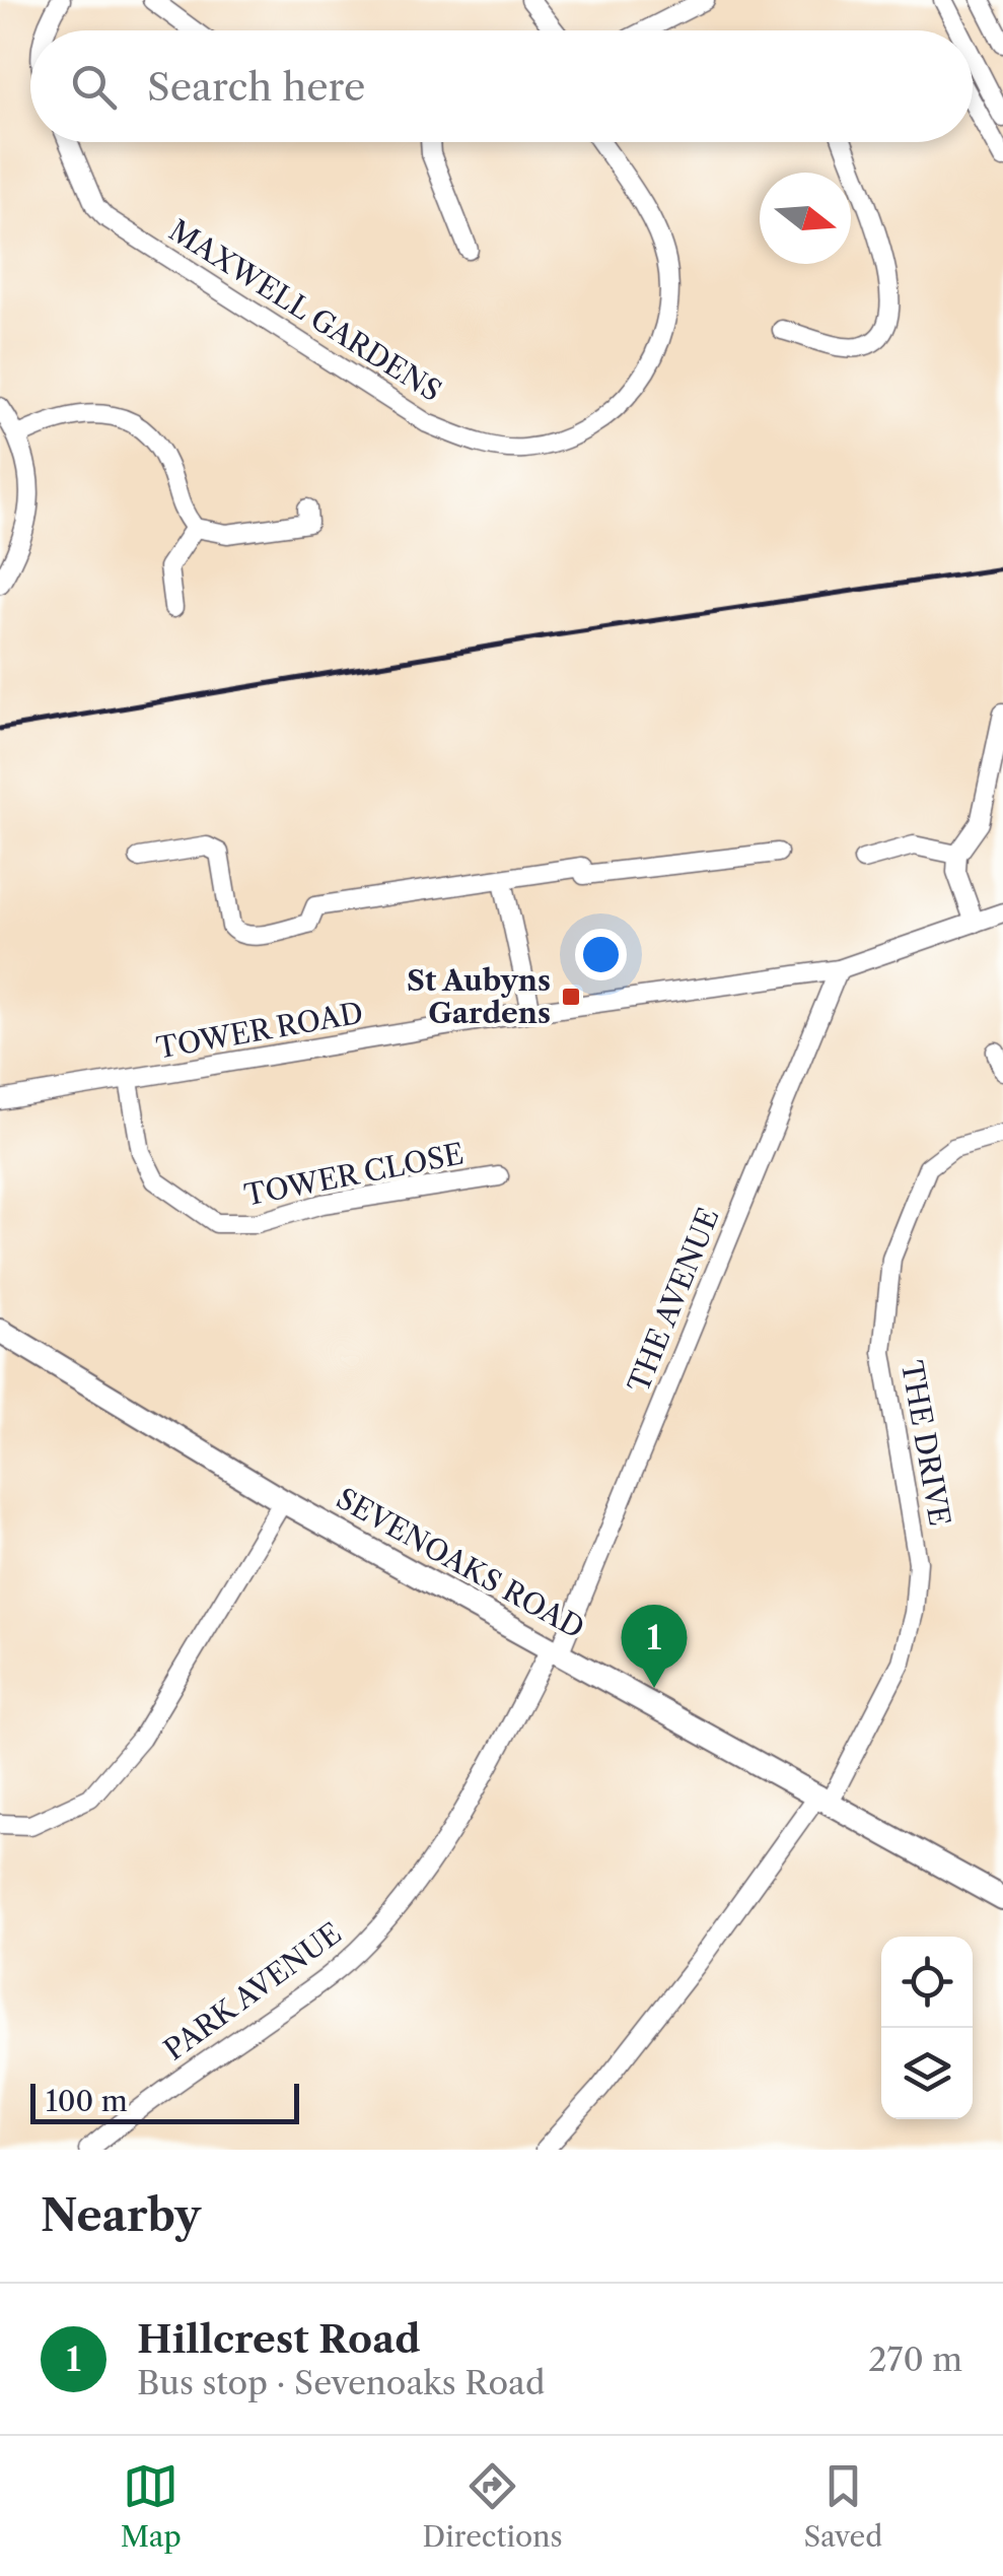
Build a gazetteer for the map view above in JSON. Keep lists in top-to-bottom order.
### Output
{
  "streets": {
    "main road": ["SEVENOAKS ROAD"],
    "street": [
      "MAXWELL GARDENS",
      "TOWER ROAD",
      "TOWER CLOSE",
      "THE AVENUE",
      "THE DRIVE",
      "PARK AVENUE"
    ]
  },
  "crossings": [
    ["TOWER ROAD", "TOWER CLOSE"],
    ["TOWER ROAD", "THE AVENUE"],
    ["THE AVENUE", "SEVENOAKS ROAD"],
    ["THE AVENUE", "PARK AVENUE"],
    ["THE DRIVE", "SEVENOAKS ROAD"],
    ["SEVENOAKS ROAD", "PARK AVENUE"]
  ],
  "places": {
    "transit": ["St Aubyns Gardens"]
  },
  "scale_bar": "100 m",
  "north": "right",
  "page": {
    "search": "Search here",
    "pins": "1",
    "scale": "100 m",
    "heading": "Nearby",
    "list": [
      {
        "mark": "1",
        "name": "Hillcrest Road",
        "note": "Bus stop · Sevenoaks Road",
        "value": "270 m"
      }
    ],
    "nav": ["Map", "Directions", "Saved"]
  }
}
